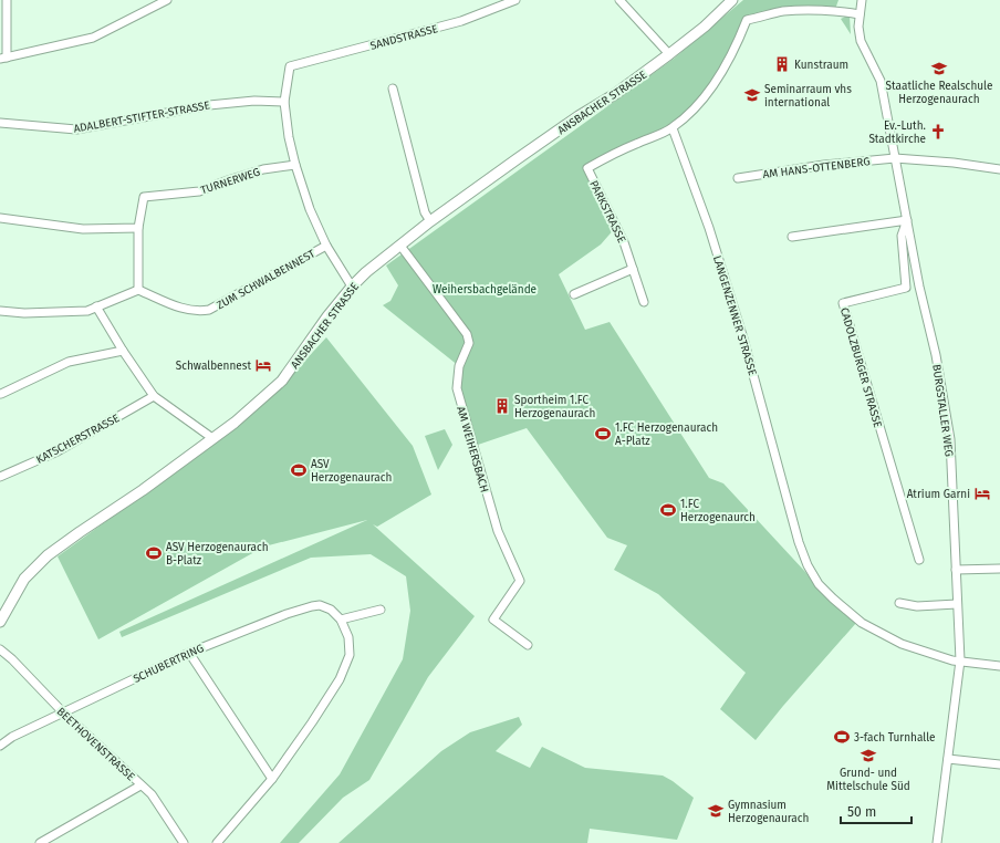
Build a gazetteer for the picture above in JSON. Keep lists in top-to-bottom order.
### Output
{
  "streets": {
    "street": [
      "SANDSTRASSE",
      "ANSBACHER STRASSE",
      "ADALBERT-STIFTER-STRASSE",
      "AM HANS-OTTENBERG",
      "TURNERWEG",
      "PARKSTRASSE",
      "ZUM SCHWALBENNEST",
      "LANGENZENNER STRASSE",
      "CADOLZBURGER STRASSE",
      "BURGSTALLER WEG",
      "KATSCHERSTRASSE",
      "AM WEIHERSBACH",
      "SCHUBERTRING",
      "BEETHOVENSTRASSE"
    ]
  },
  "crossings": [
    ["SANDSTRASSE", "ADALBERT-STIFTER-STRASSE"],
    ["ANSBACHER STRASSE", "AM WEIHERSBACH"],
    ["AM HANS-OTTENBERG", "BURGSTALLER WEG"],
    ["TURNERWEG", "ZUM SCHWALBENNEST"],
    ["PARKSTRASSE", "LANGENZENNER STRASSE"],
    ["LANGENZENNER STRASSE", "BURGSTALLER WEG"],
    ["CADOLZBURGER STRASSE", "BURGSTALLER WEG"],
    ["SCHUBERTRING", "BEETHOVENSTRASSE"]
  ],
  "parks": ["Weihersbachgelände"],
  "places": {
    "building": ["Kunstraum", "Sportheim 1.FC Herzogenaurach"],
    "school or university": [
      "Staatliche Realschule Herzogenaurach",
      "Seminarraum vhs international",
      "Grund- und Mittelschule Süd",
      "Gymnasium Herzogenaurach"
    ],
    "church": ["Ev.-Luth. Stadtkirche"],
    "hotel": ["Schwalbennest", "Atrium Garni"],
    "sports": [
      "1.FC Herzogenaurach A-Platz",
      "ASV Herzogenaurach",
      "1.FC Herzogenaurch",
      "ASV Herzogenaurach B-Platz",
      "3-fach Turnhalle"
    ]
  },
  "scale_bar": "50 m"
}
